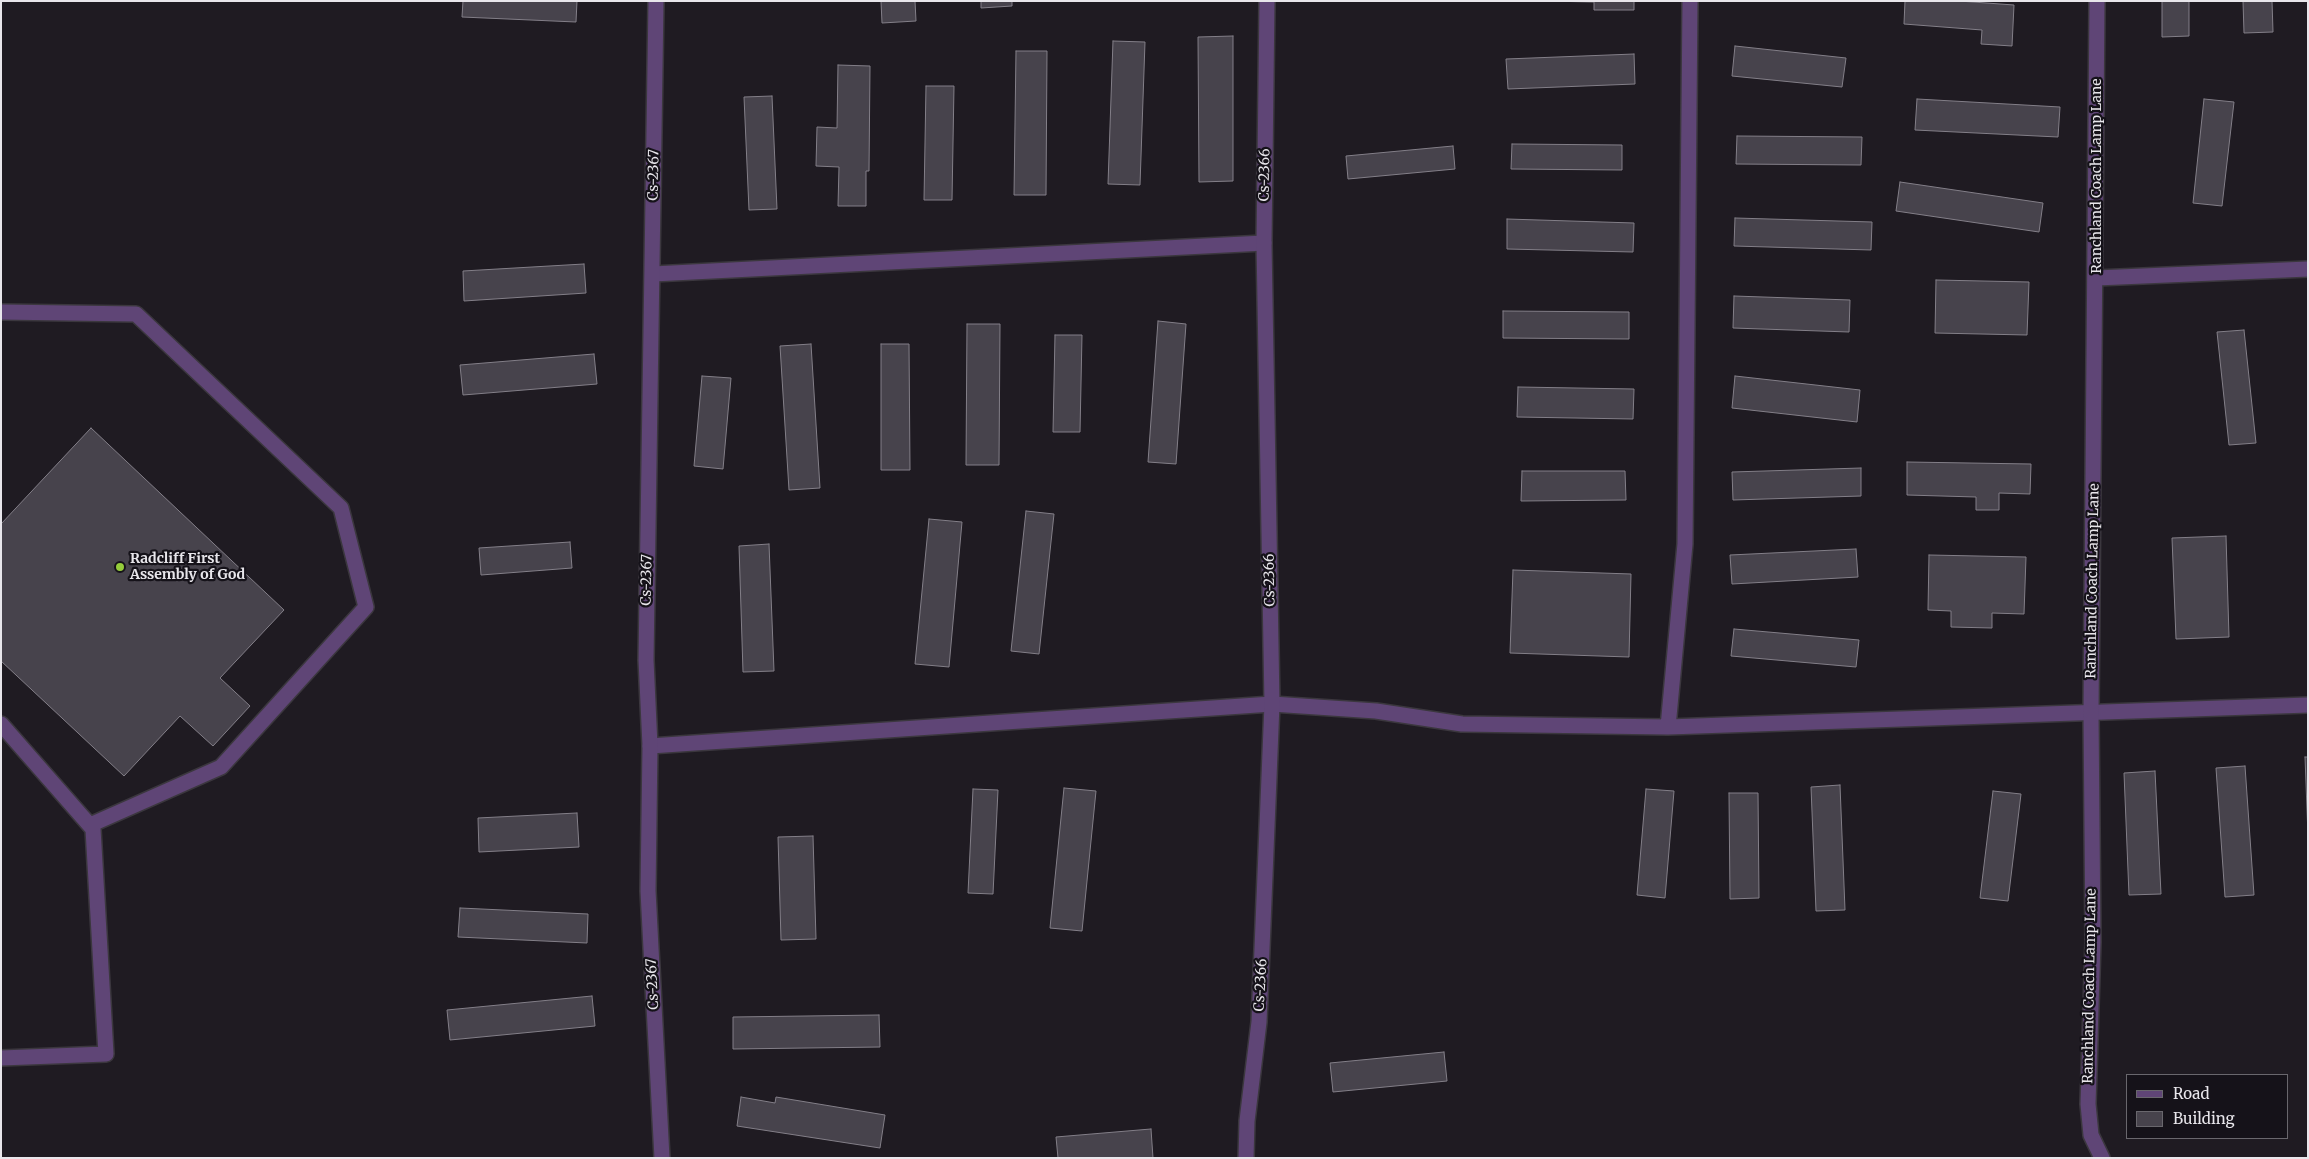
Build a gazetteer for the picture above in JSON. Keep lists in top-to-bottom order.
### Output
{
  "streets": {
    "street": ["Cs-2367", "Cs-2366", "Ranchland Coach Lamp Lane"]
  },
  "places": ["Radcliff First Assembly of God"],
  "legend": ["Road", "Building"]
}
